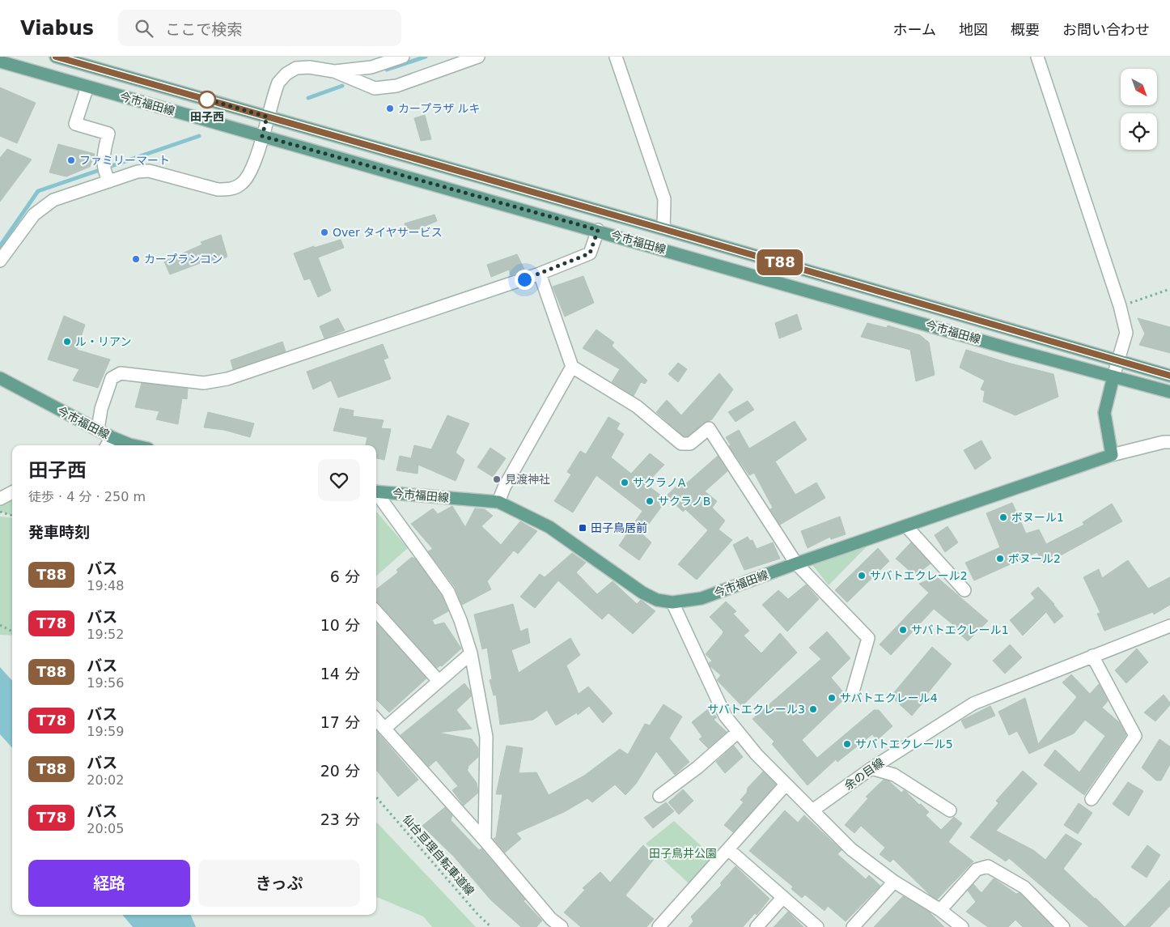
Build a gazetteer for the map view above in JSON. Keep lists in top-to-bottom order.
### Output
{
  "streets": {
    "main road": ["今市福田線"],
    "street": ["余の目線"],
    "path": ["仙台亘理自転車道線"]
  },
  "parks": ["田子鳥井公園"],
  "places": {
    "other": [
      "田子西",
      "カープラザ ルキ",
      "ファミリーマート",
      "Over タイヤサービス",
      "カープランコン",
      "ル・リアン",
      "見渡神社",
      "サクラノA",
      "サクラノB",
      "ボヌール1",
      "ボヌール2",
      "サバトエクレール2",
      "サバトエクレール1",
      "サバトエクレール4",
      "サバトエクレール3",
      "サバトエクレール5"
    ],
    "transit": ["田子鳥居前"]
  },
  "lines": ["bus line T88"],
  "north": "bottom right",
  "page": {
    "header": "Viabus",
    "search": "ここで検索",
    "nav": [
      "ホーム",
      "地図",
      "概要",
      "お問い合わせ"
    ],
    "on_map": "T88",
    "heading": [
      ["田子西", "徒歩 · 4 分 · 250 m"],
      "発車時刻"
    ],
    "list": [
      {
        "mark": "T88",
        "name": "バス",
        "note": "19:48",
        "value": "6 分"
      },
      {
        "mark": "T78",
        "name": "バス",
        "note": "19:52",
        "value": "10 分"
      },
      {
        "mark": "T88",
        "name": "バス",
        "note": "19:56",
        "value": "14 分"
      },
      {
        "mark": "T78",
        "name": "バス",
        "note": "19:59",
        "value": "17 分"
      },
      {
        "mark": "T88",
        "name": "バス",
        "note": "20:02",
        "value": "20 分"
      },
      {
        "mark": "T78",
        "name": "バス",
        "note": "20:05",
        "value": "23 分"
      }
    ],
    "buttons": ["経路", "きっぷ"]
  }
}
